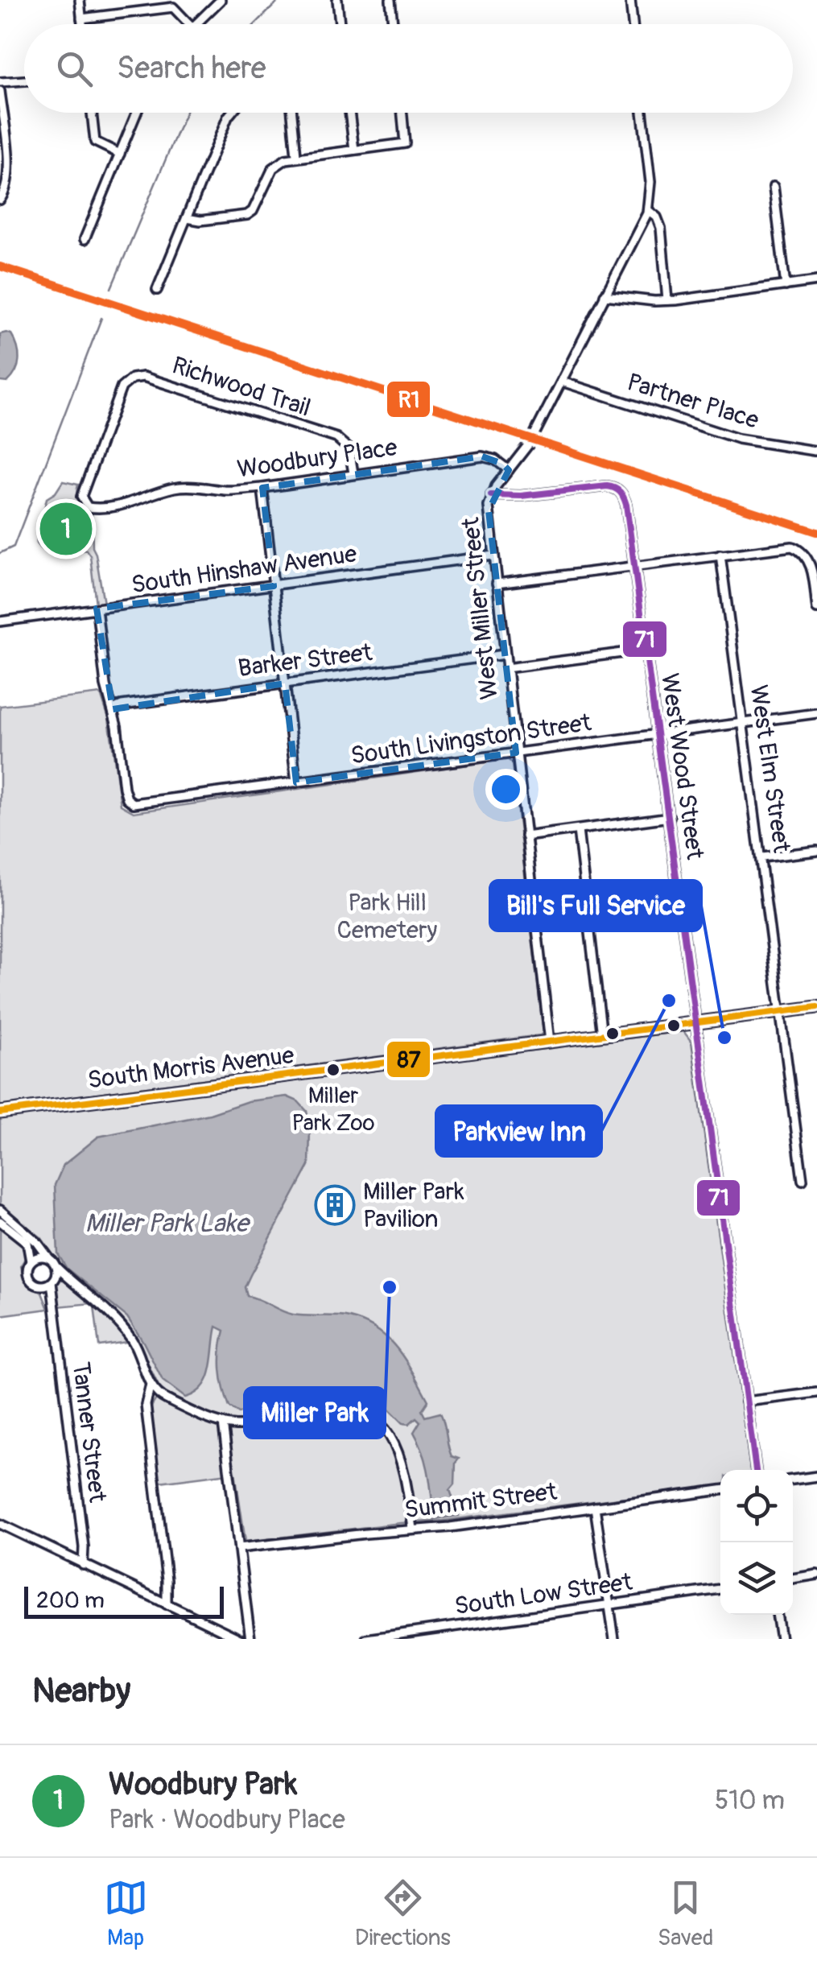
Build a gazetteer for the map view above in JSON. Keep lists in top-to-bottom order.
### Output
{
  "streets": {
    "main road": ["South Morris Avenue"],
    "street": [
      "Richwood Trail",
      "Partner Place",
      "Woodbury Place",
      "South Hinshaw Avenue",
      "West Miller Street",
      "Barker Street",
      "South Livingston Street",
      "West Wood Street",
      "West Elm Street",
      "Tanner Street",
      "Summit Street",
      "South Low Street"
    ]
  },
  "crossings": [
    ["Richwood Trail", "Woodbury Place"],
    ["Partner Place", "West Miller Street"],
    ["Woodbury Place", "West Miller Street"],
    ["South Hinshaw Avenue", "West Miller Street"],
    ["West Miller Street", "Barker Street"],
    ["West Miller Street", "South Livingston Street"],
    ["West Miller Street", "West Wood Street"],
    ["West Miller Street", "South Morris Avenue"],
    ["Barker Street", "South Livingston Street"],
    ["South Livingston Street", "West Wood Street"],
    ["South Livingston Street", "West Elm Street"],
    ["West Wood Street", "South Morris Avenue"],
    ["West Elm Street", "South Morris Avenue"]
  ],
  "water": ["Miller Park Lake"],
  "parks": ["Park Hill Cemetery"],
  "places": {
    "other": [
      "Parkview Inn",
      "Bill's Full Service",
      "Miller Park Zoo",
      "Miller Park"
    ],
    "building": ["Miller Park Pavilion"]
  },
  "lines": ["transit line R1", "transit line 71", "transit line 87"],
  "scale_bar": "200 m",
  "page": {
    "search": "Search here",
    "pins": "1",
    "scale": "200 m",
    "heading": "Nearby",
    "list": [
      {
        "mark": "1",
        "name": "Woodbury Park",
        "note": "Park · Woodbury Place",
        "value": "510 m"
      }
    ],
    "nav": ["Map", "Directions", "Saved"]
  }
}
